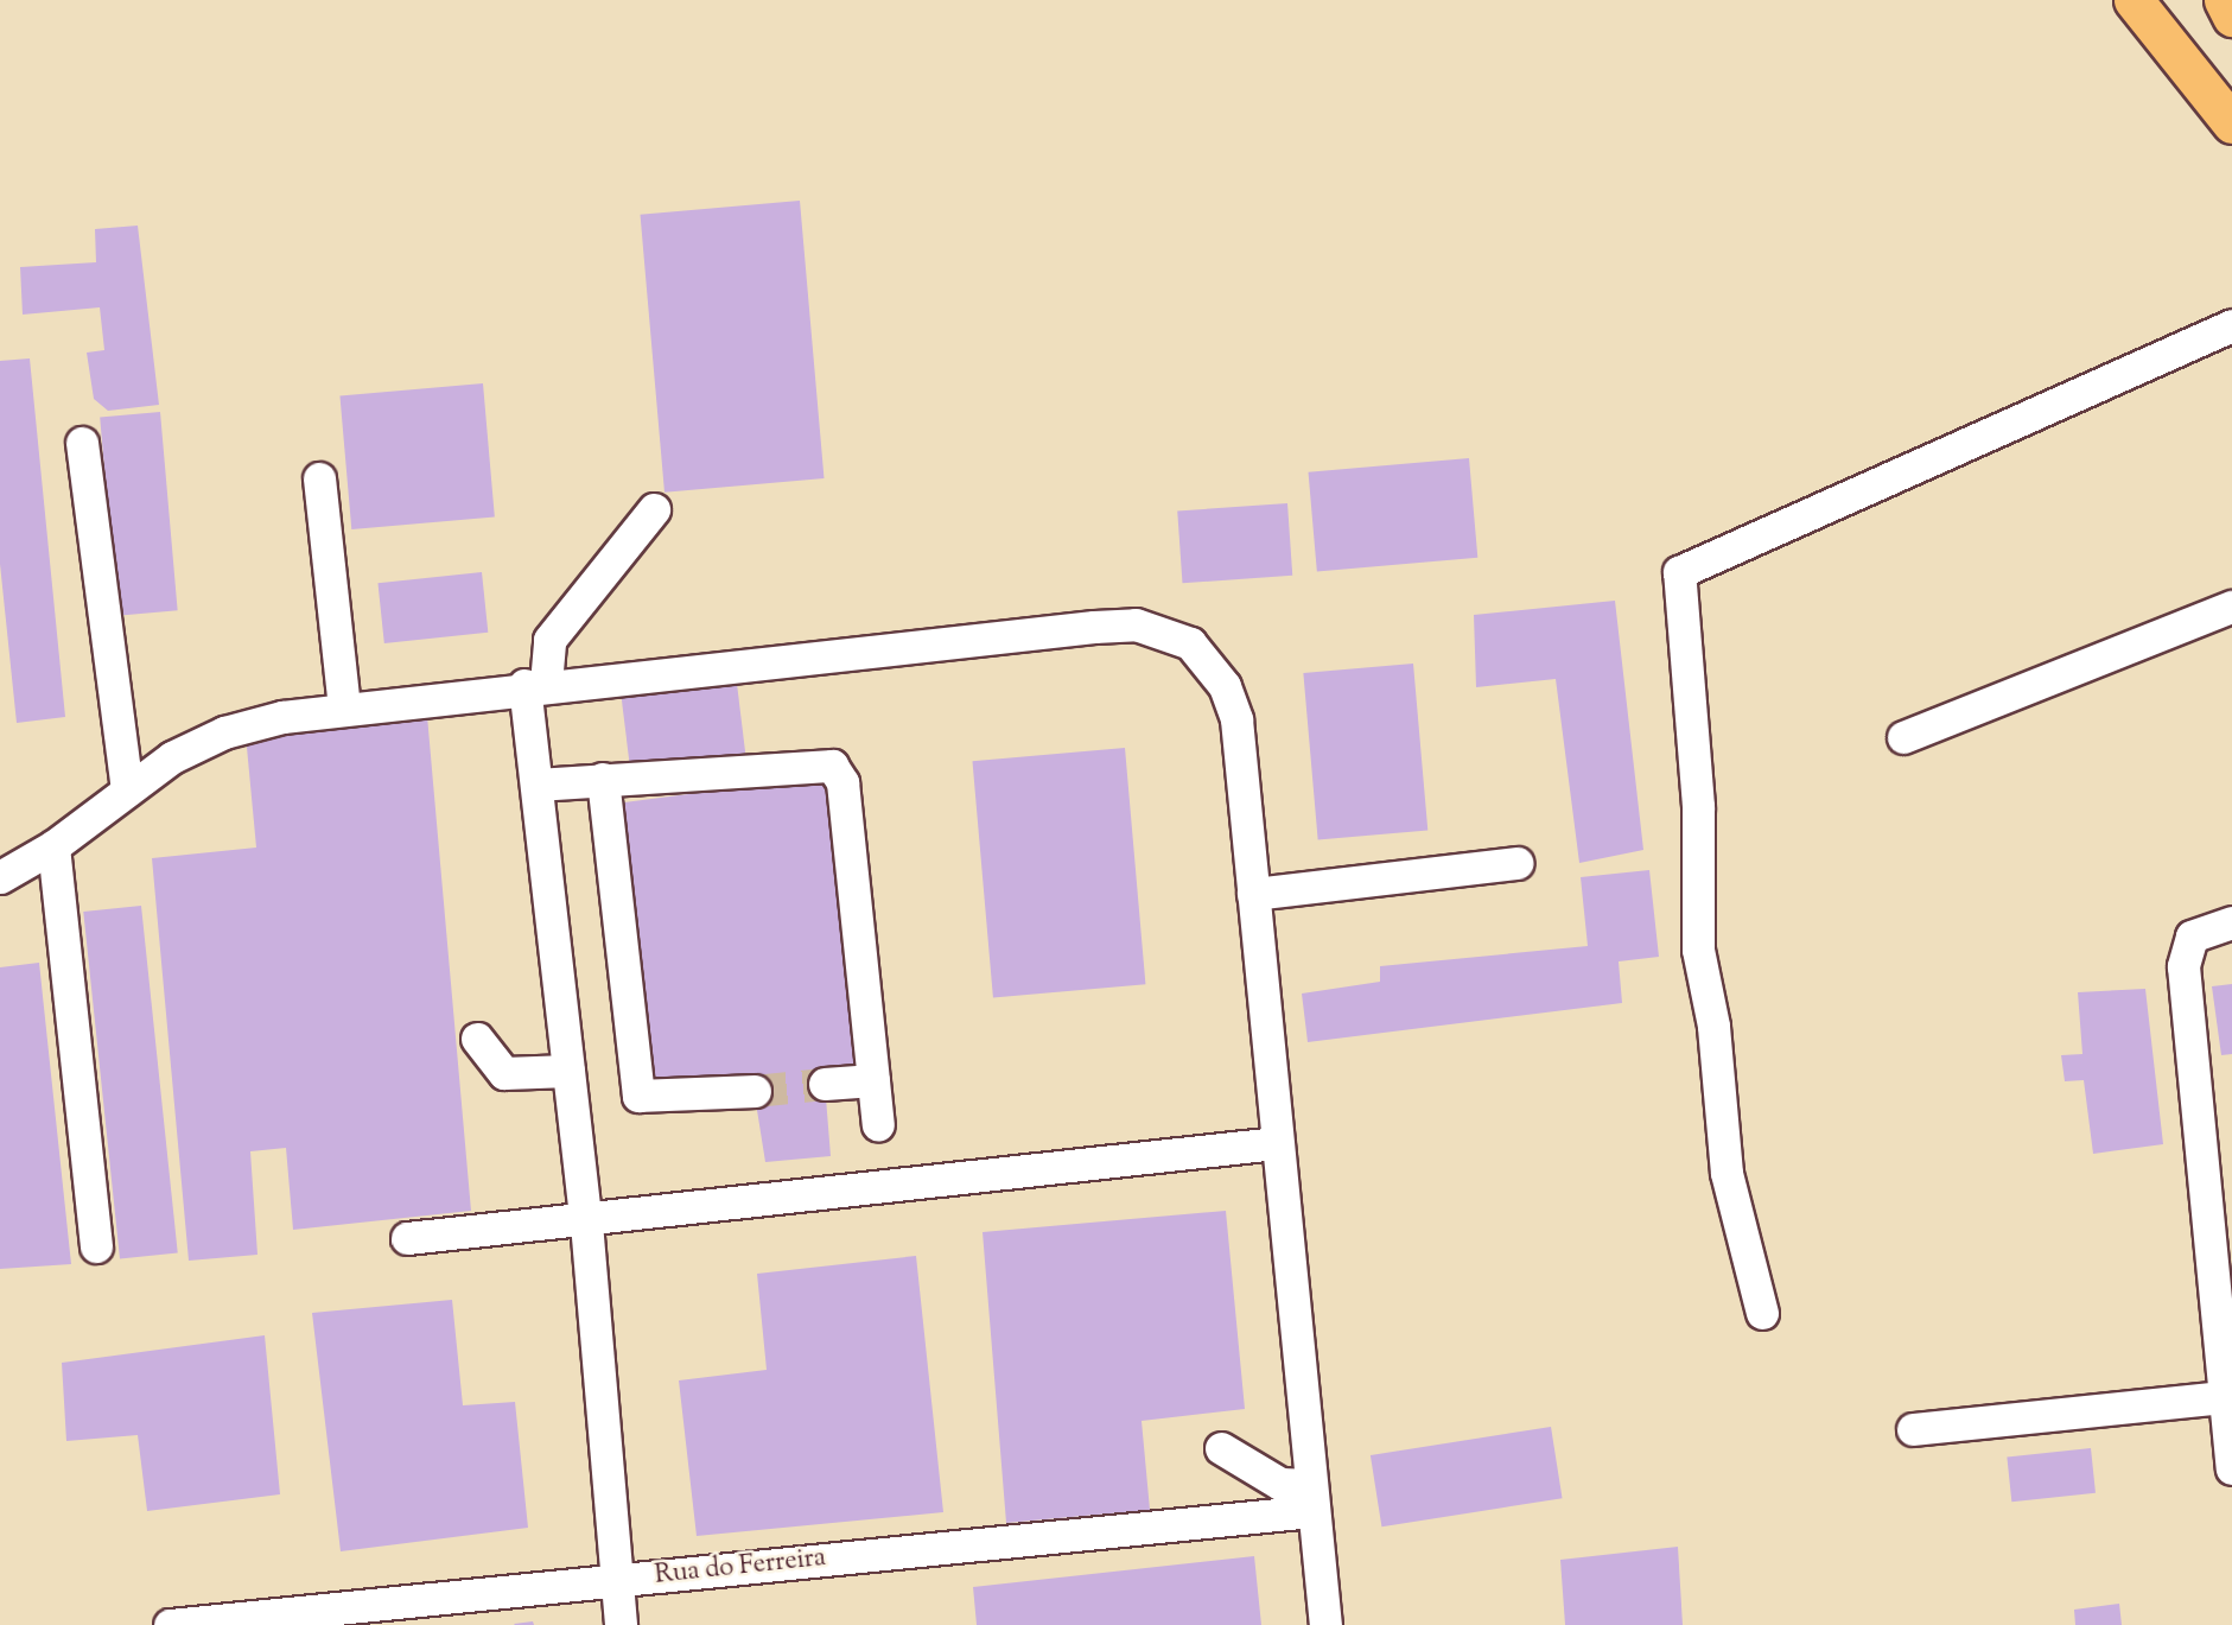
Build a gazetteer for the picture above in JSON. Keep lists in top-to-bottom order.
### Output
{
  "streets": {
    "street": ["Rua do Ferreira"]
  }
}
